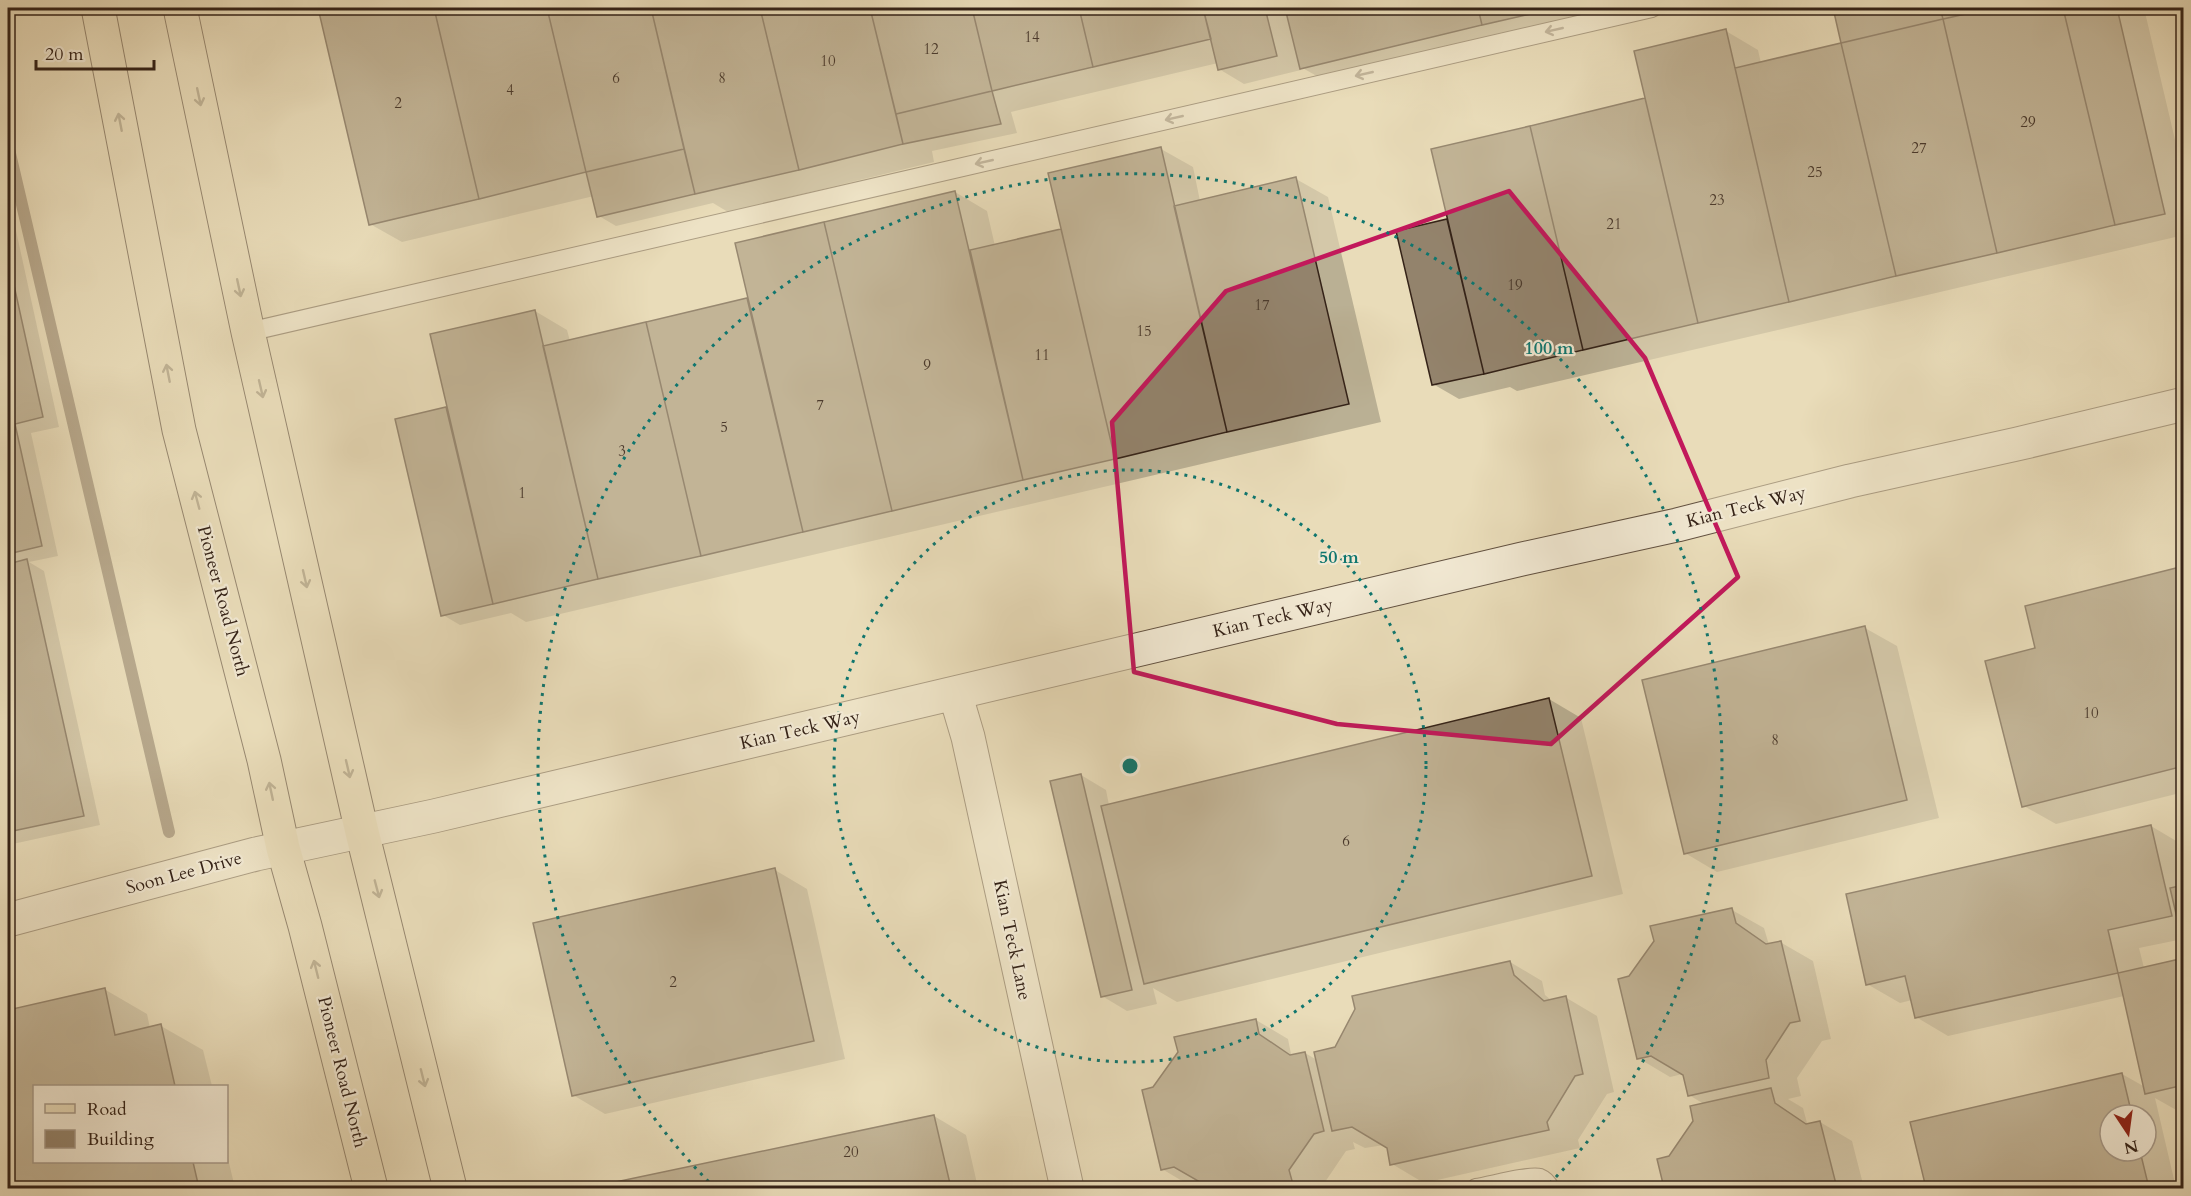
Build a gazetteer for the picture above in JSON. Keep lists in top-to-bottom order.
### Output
{
  "streets": {
    "main road": ["Pioneer Road North"],
    "street": ["Kian Teck Way", "Soon Lee Drive", "Kian Teck Lane"]
  },
  "crossings": [
    ["Kian Teck Way", "Soon Lee Drive"],
    ["Kian Teck Way", "Kian Teck Lane"],
    ["Pioneer Road North", "Soon Lee Drive"]
  ],
  "house_numbers": [
    "14",
    "12",
    "10",
    "6",
    "8",
    "4",
    "2",
    "29",
    "27",
    "25",
    "23",
    "21",
    "19",
    "17",
    "15",
    "11",
    "9",
    "7",
    "5",
    "3",
    "1",
    "10",
    "8",
    "6",
    "2",
    "20"
  ],
  "legend": ["Road", "Building"],
  "scale_bar": "20 m",
  "north": "bottom",
  "rings": ["100 m", "50 m"]
}
